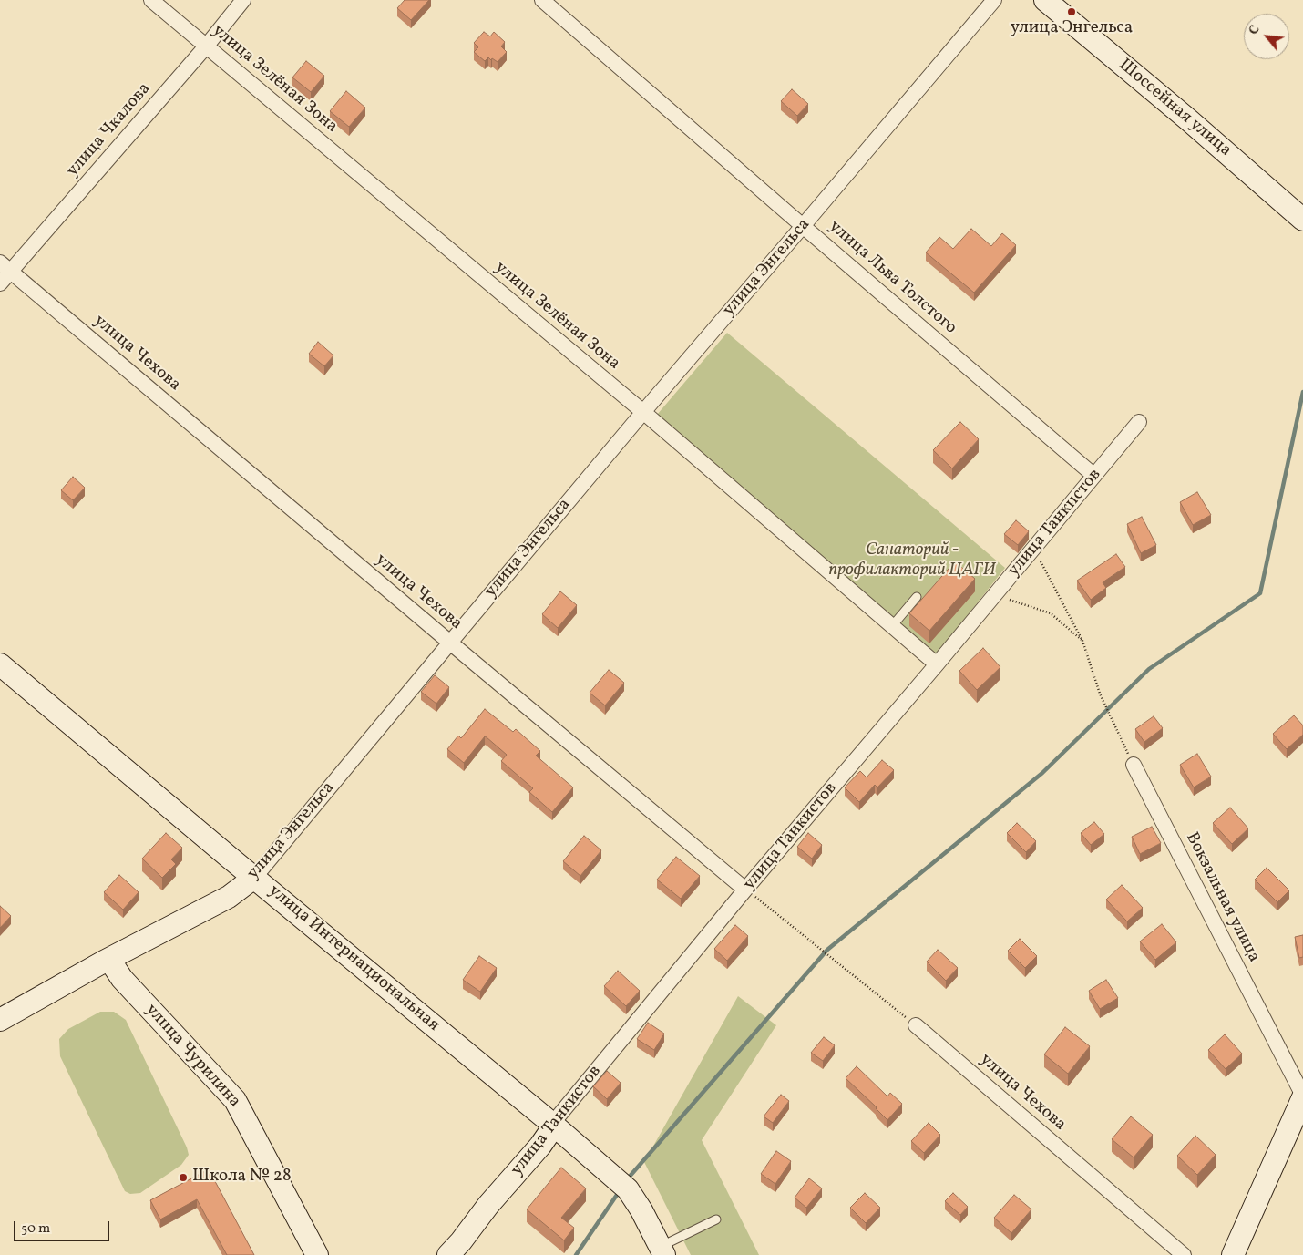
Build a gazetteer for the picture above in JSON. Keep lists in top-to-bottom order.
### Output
{
  "streets": {
    "main road": [
      "Шоссейная улица",
      "улица Энгельса",
      "улица Танкистов",
      "улица Интернациональная",
      "улица Чурилина"
    ],
    "street": [
      "улица Зелёная Зона",
      "улица Чкалова",
      "улица Льва Толстого",
      "улица Чехова",
      "Вокзальная улица"
    ]
  },
  "crossings": [
    ["улица Зелёная Зона", "улица Чкалова"],
    ["улица Зелёная Зона", "улица Энгельса"],
    ["улица Зелёная Зона", "улица Танкистов"],
    ["улица Чкалова", "улица Чехова"],
    ["улица Энгельса", "улица Льва Толстого"],
    ["улица Энгельса", "улица Чехова"],
    ["улица Энгельса", "улица Интернациональная"],
    ["улица Энгельса", "улица Чурилина"],
    ["улица Льва Толстого", "улица Танкистов"],
    ["улица Чехова", "улица Танкистов"],
    ["улица Танкистов", "улица Интернациональная"]
  ],
  "parks": ["Санаторий - профилакторий ЦАГИ"],
  "places": ["улица Энгельса", "Школа № 28"],
  "scale_bar": "50 m",
  "north": "top left"
}
